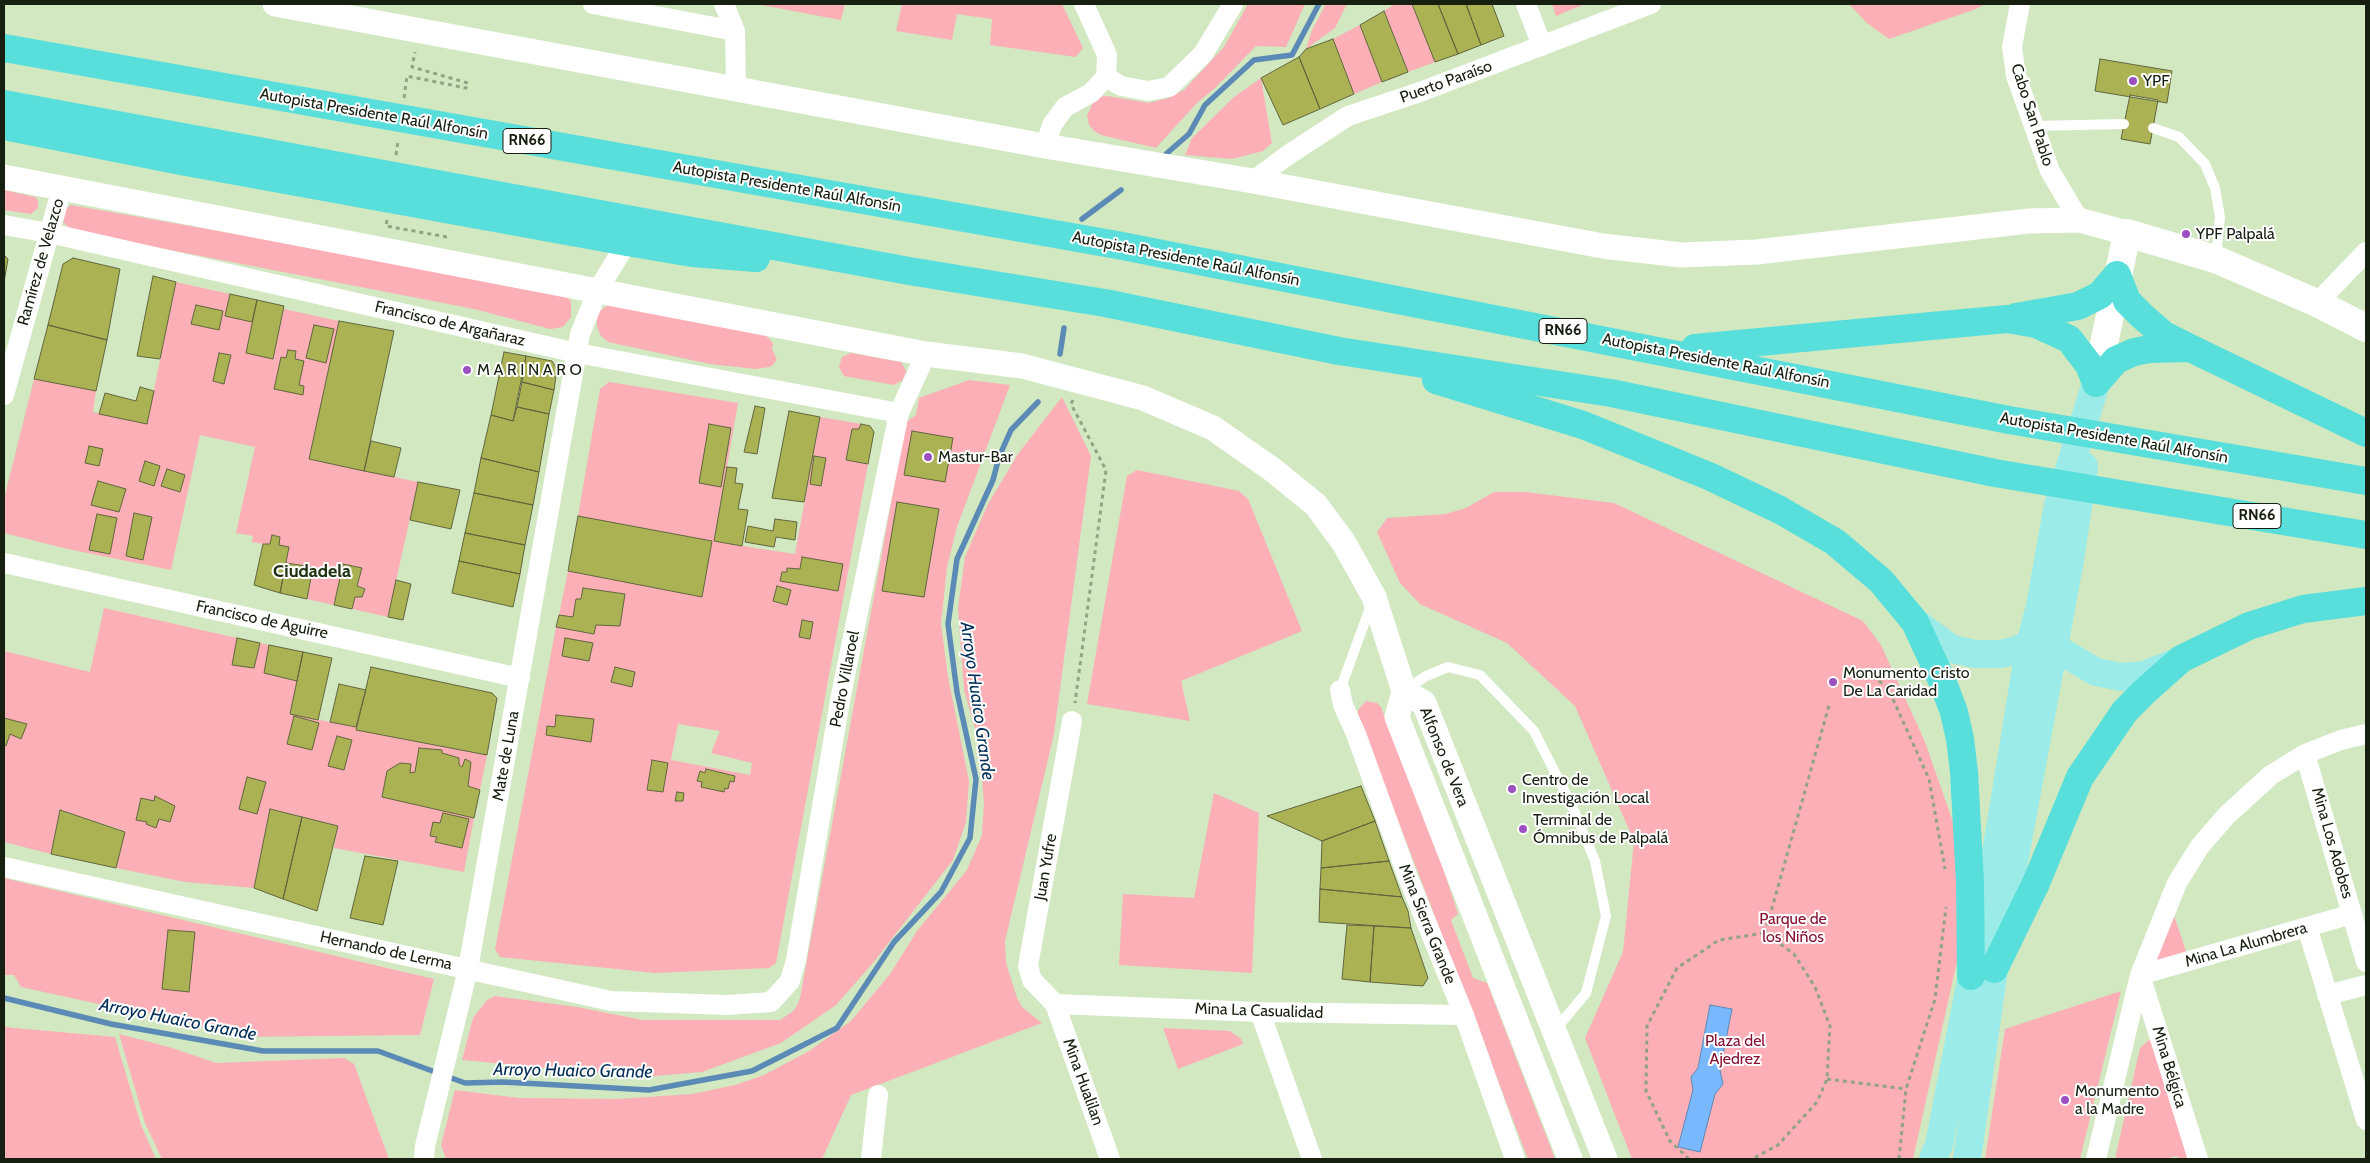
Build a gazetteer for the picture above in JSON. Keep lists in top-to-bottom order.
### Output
{
  "streets": {
    "highway": ["Autopista Presidente Raúl Alfonsín", "RN66"],
    "street": [
      "Puerto Paraíso",
      "Cabo San Pablo",
      "Ramírez de Velazco",
      "Francisco de Argañaraz",
      "Francisco de Aguirre",
      "Pedro Villaroel",
      "Mate de Luna",
      "Alfonso de Vera",
      "Mina Los Adobes",
      "Juan Yufre",
      "Mina Sierra Grande",
      "Mina La Alumbrera",
      "Hernando de Lerma",
      "Mina La Casualidad",
      "Mina Bélgica",
      "Mina Hualilan"
    ]
  },
  "crossings": [
    ["Ramírez de Velazco", "Francisco de Argañaraz"],
    ["Francisco de Argañaraz", "Pedro Villaroel"],
    ["Francisco de Argañaraz", "Mate de Luna"],
    ["Francisco de Aguirre", "Mate de Luna"],
    ["Pedro Villaroel", "Hernando de Lerma"],
    ["Mate de Luna", "Hernando de Lerma"],
    ["Mina Los Adobes", "Mina La Alumbrera"],
    ["Juan Yufre", "Mina La Casualidad"],
    ["Juan Yufre", "Mina Hualilan"],
    ["Mina Sierra Grande", "Mina La Casualidad"],
    ["Mina La Alumbrera", "Mina Bélgica"],
    ["Mina La Casualidad", "Mina Hualilan"]
  ],
  "districts": ["Ciudadela"],
  "water": ["Arroyo Huaico Grande"],
  "parks": ["Parque de los Niños", "Plaza del Ajedrez"],
  "places": [
    "YPF",
    "YPF Palpalá",
    "M A R I N A R O",
    "Mastur-Bar",
    "Monumento Cristo De La Caridad",
    "Centro de Investigación Local",
    "Terminal de Ómnibus de Palpalá",
    "Monumento a la Madre"
  ]
}
